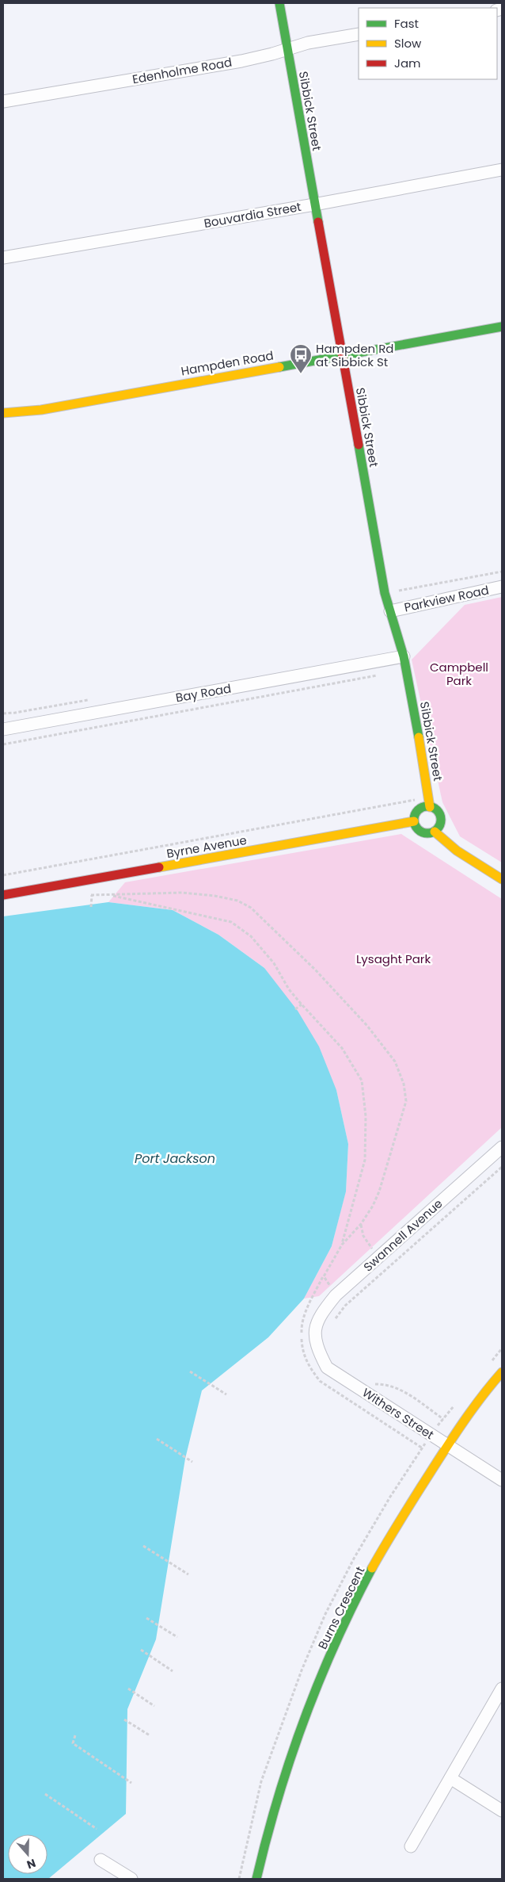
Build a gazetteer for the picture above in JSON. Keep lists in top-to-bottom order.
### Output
{
  "streets": {
    "street": [
      "Edenholme Road",
      "Sibbick Street",
      "Bouvardia Street",
      "Hampden Road",
      "Parkview Road",
      "Bay Road",
      "Byrne Avenue",
      "Swannell Avenue",
      "Withers Street",
      "Burns Crescent"
    ]
  },
  "crossings": [
    ["Edenholme Road", "Sibbick Street"],
    ["Sibbick Street", "Bouvardia Street"],
    ["Sibbick Street", "Hampden Road"],
    ["Sibbick Street", "Parkview Road"],
    ["Sibbick Street", "Bay Road"],
    ["Sibbick Street", "Byrne Avenue"],
    ["Swannell Avenue", "Withers Street"],
    ["Withers Street", "Burns Crescent"]
  ],
  "water": ["Port Jackson"],
  "parks": ["Campbell Park", "Lysaght Park"],
  "places": {
    "bus stop": ["Hampden Rd at Sibbick St"]
  },
  "legend": ["Fast", "Slow", "Jam"],
  "north": "bottom"
}
